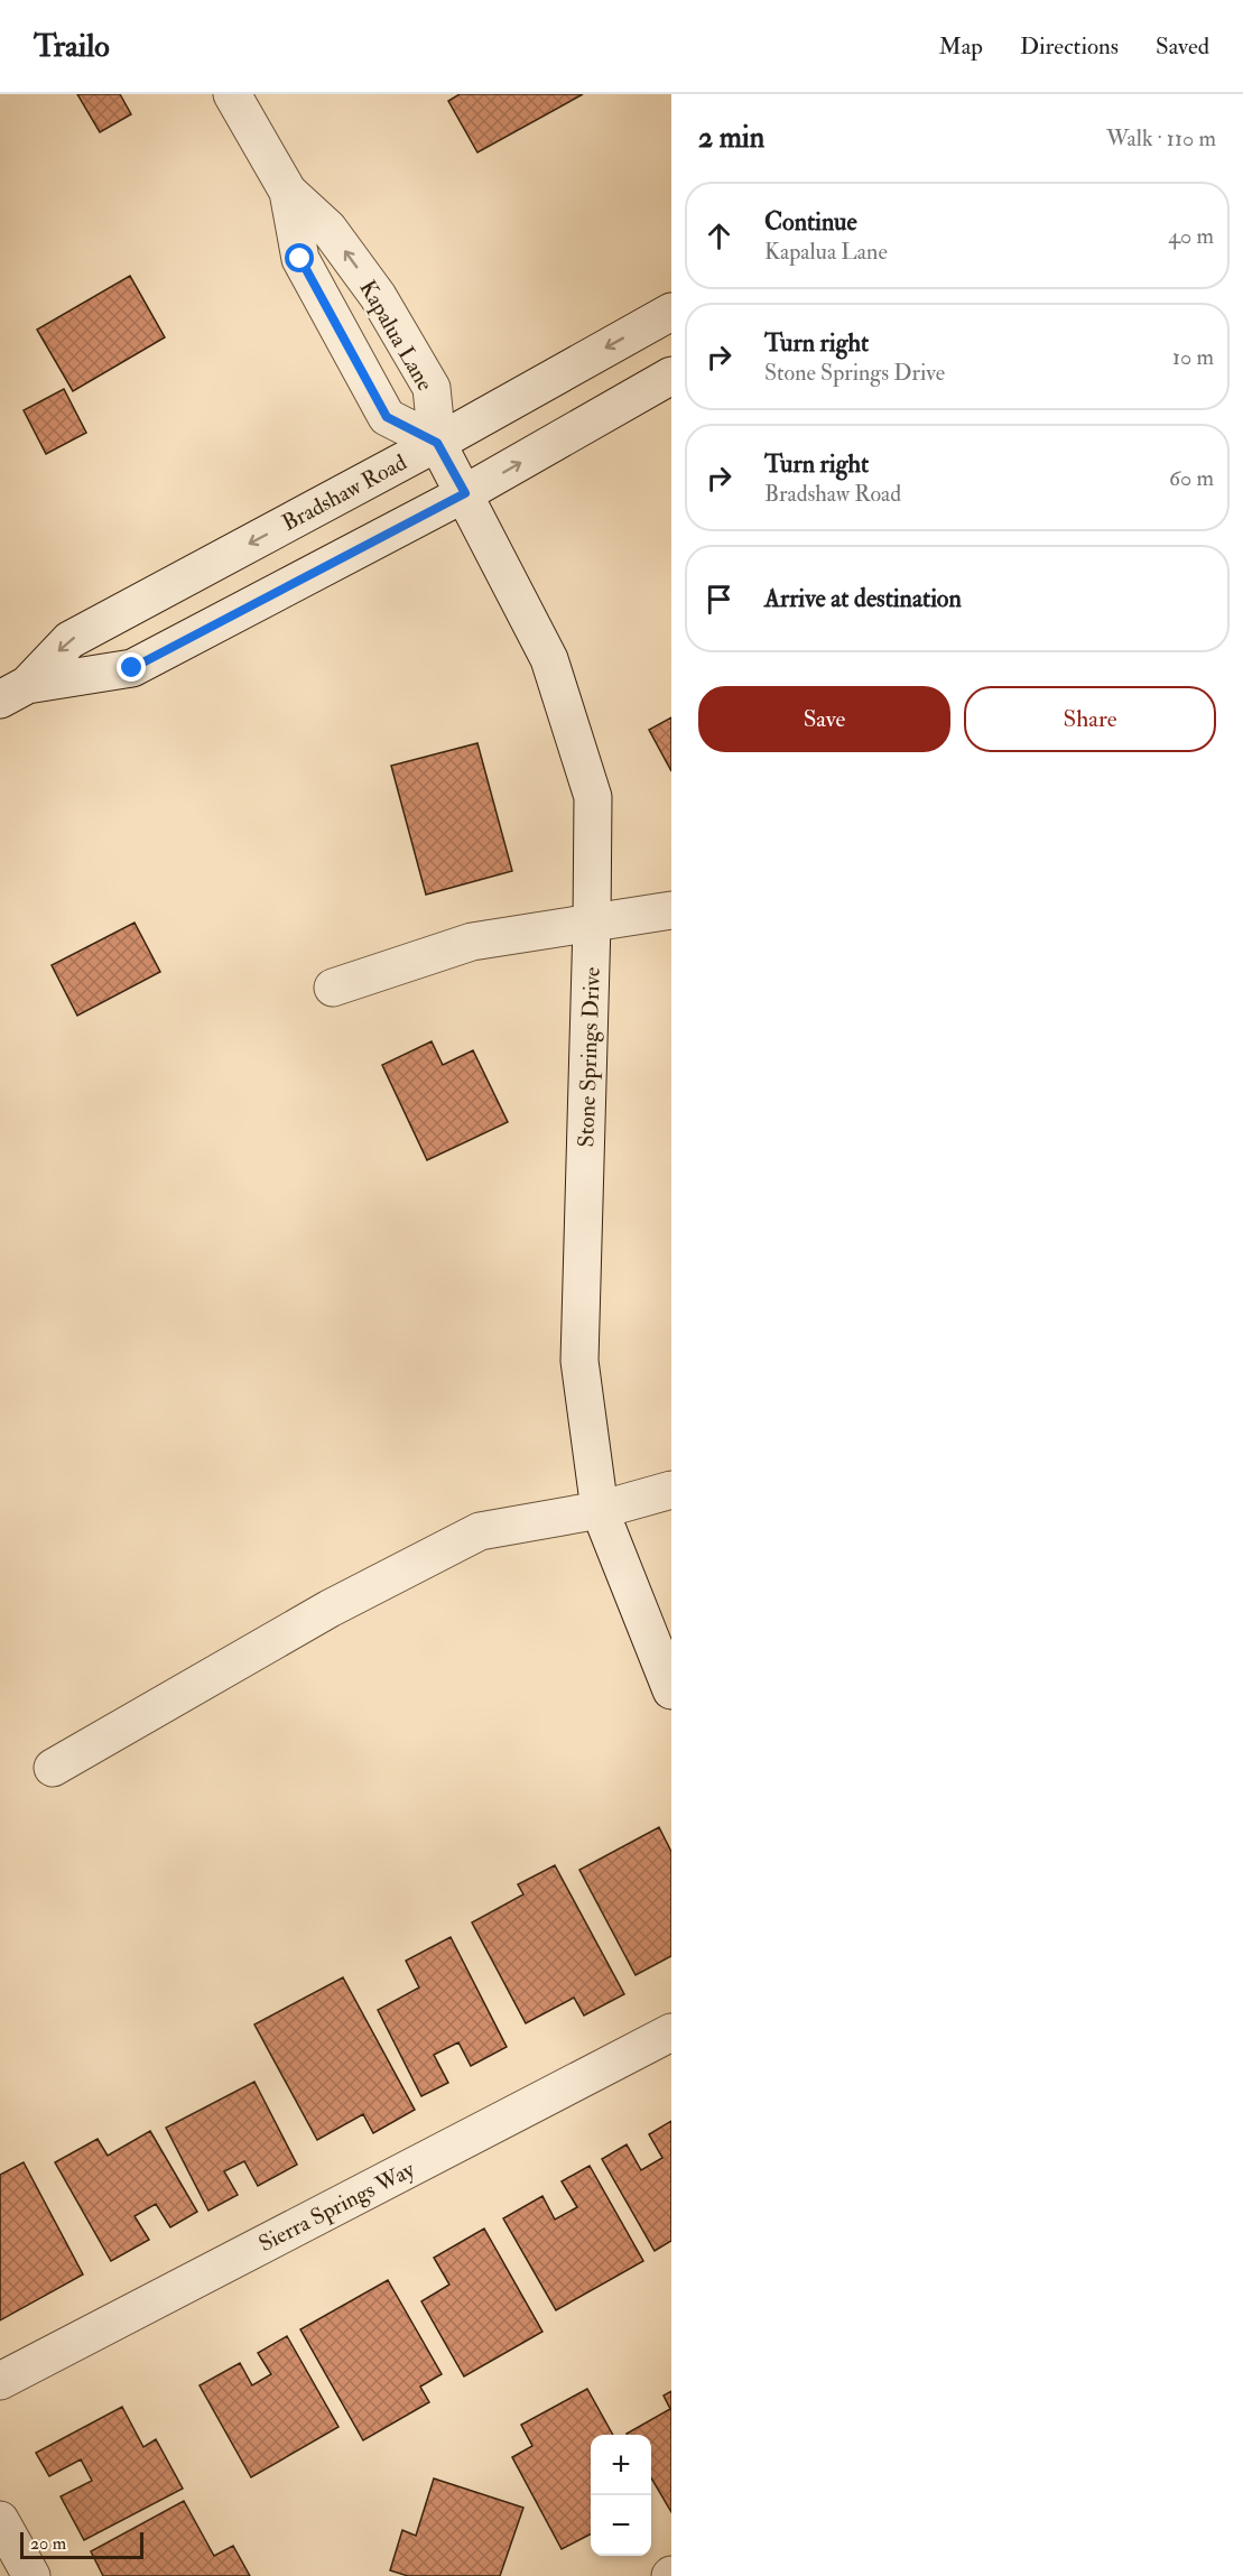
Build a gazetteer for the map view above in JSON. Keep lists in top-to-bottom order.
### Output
{
  "streets": {
    "street": [
      "Kapalua Lane",
      "Bradshaw Road",
      "Stone Springs Drive",
      "Sierra Springs Way"
    ]
  },
  "crossings": [
    ["Kapalua Lane", "Bradshaw Road"],
    ["Kapalua Lane", "Stone Springs Drive"],
    ["Bradshaw Road", "Stone Springs Drive"]
  ],
  "scale_bar": "20 m",
  "page": {
    "header": "Trailo",
    "nav": ["Map", "Directions", "Saved"],
    "heading": ["2 min", "Walk · 110 m"],
    "list": [
      ["Continue", "Kapalua Lane", "40 m"],
      ["Turn right", "Stone Springs Drive", "10 m"],
      ["Turn right", "Bradshaw Road", "60 m"],
      "Arrive at destination"
    ],
    "buttons": ["Save", "Share"],
    "map_buttons": ["+", "−"],
    "scale": "20 m"
  }
}
